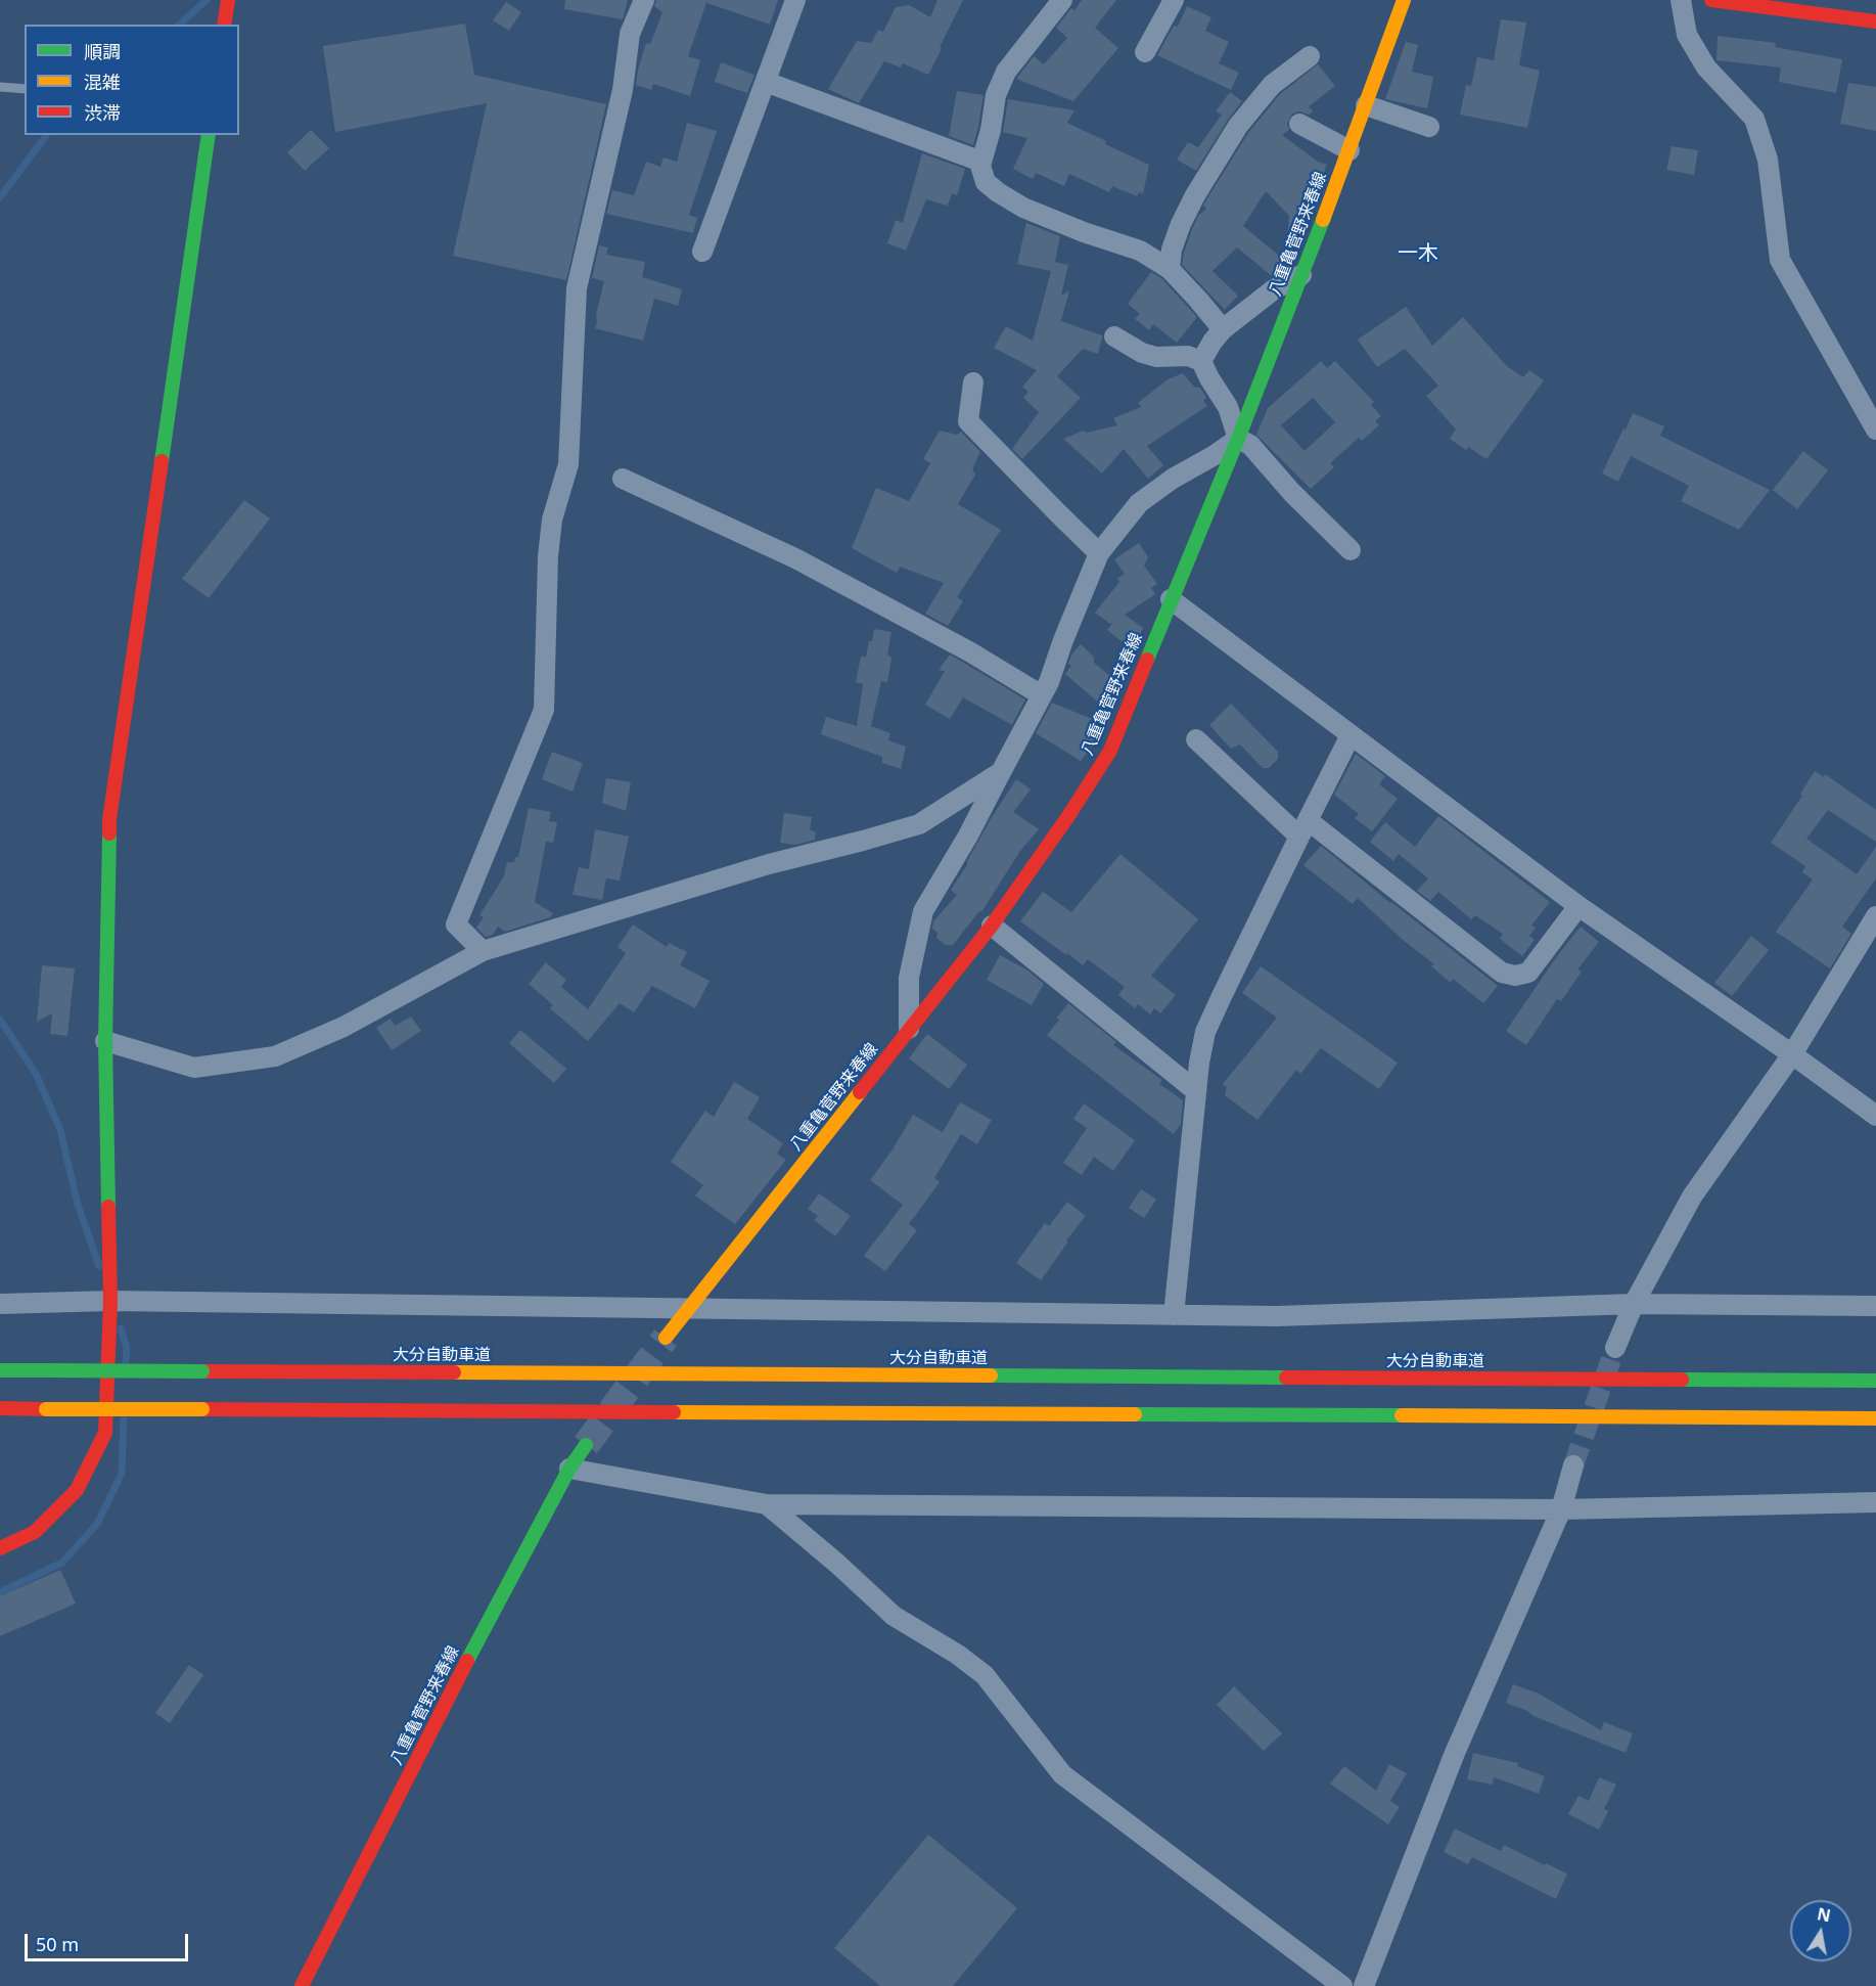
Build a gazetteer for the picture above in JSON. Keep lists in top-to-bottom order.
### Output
{
  "streets": {
    "main road": ["八重亀菅野来春線", "大分自動車道"]
  },
  "districts": ["一木"],
  "legend": ["順調", "混雑", "渋滞"],
  "scale_bar": "50 m",
  "north": "top"
}
